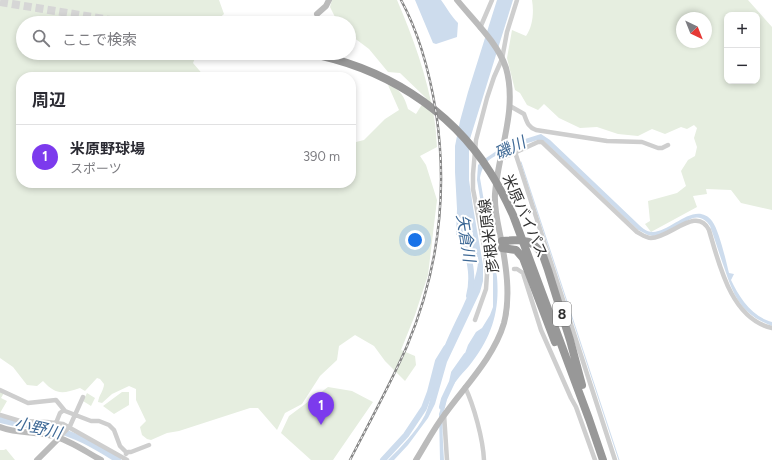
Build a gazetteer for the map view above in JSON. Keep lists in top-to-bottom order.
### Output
{
  "streets": {
    "highway": ["米原バイパス", "8"],
    "main road": ["彦根米原線"]
  },
  "crossings": [
    ["米原バイパス", "8"],
    ["彦根米原線", "8"]
  ],
  "water": ["磯川", "矢倉川", "小野川"],
  "north": "bottom right",
  "page": {
    "map_buttons": ["+", "−"],
    "search": "ここで検索",
    "heading": "周辺",
    "list": [
      {
        "mark": "1",
        "name": "米原野球場",
        "note": "スポーツ",
        "value": "390 m"
      }
    ],
    "pins": "1"
  }
}
